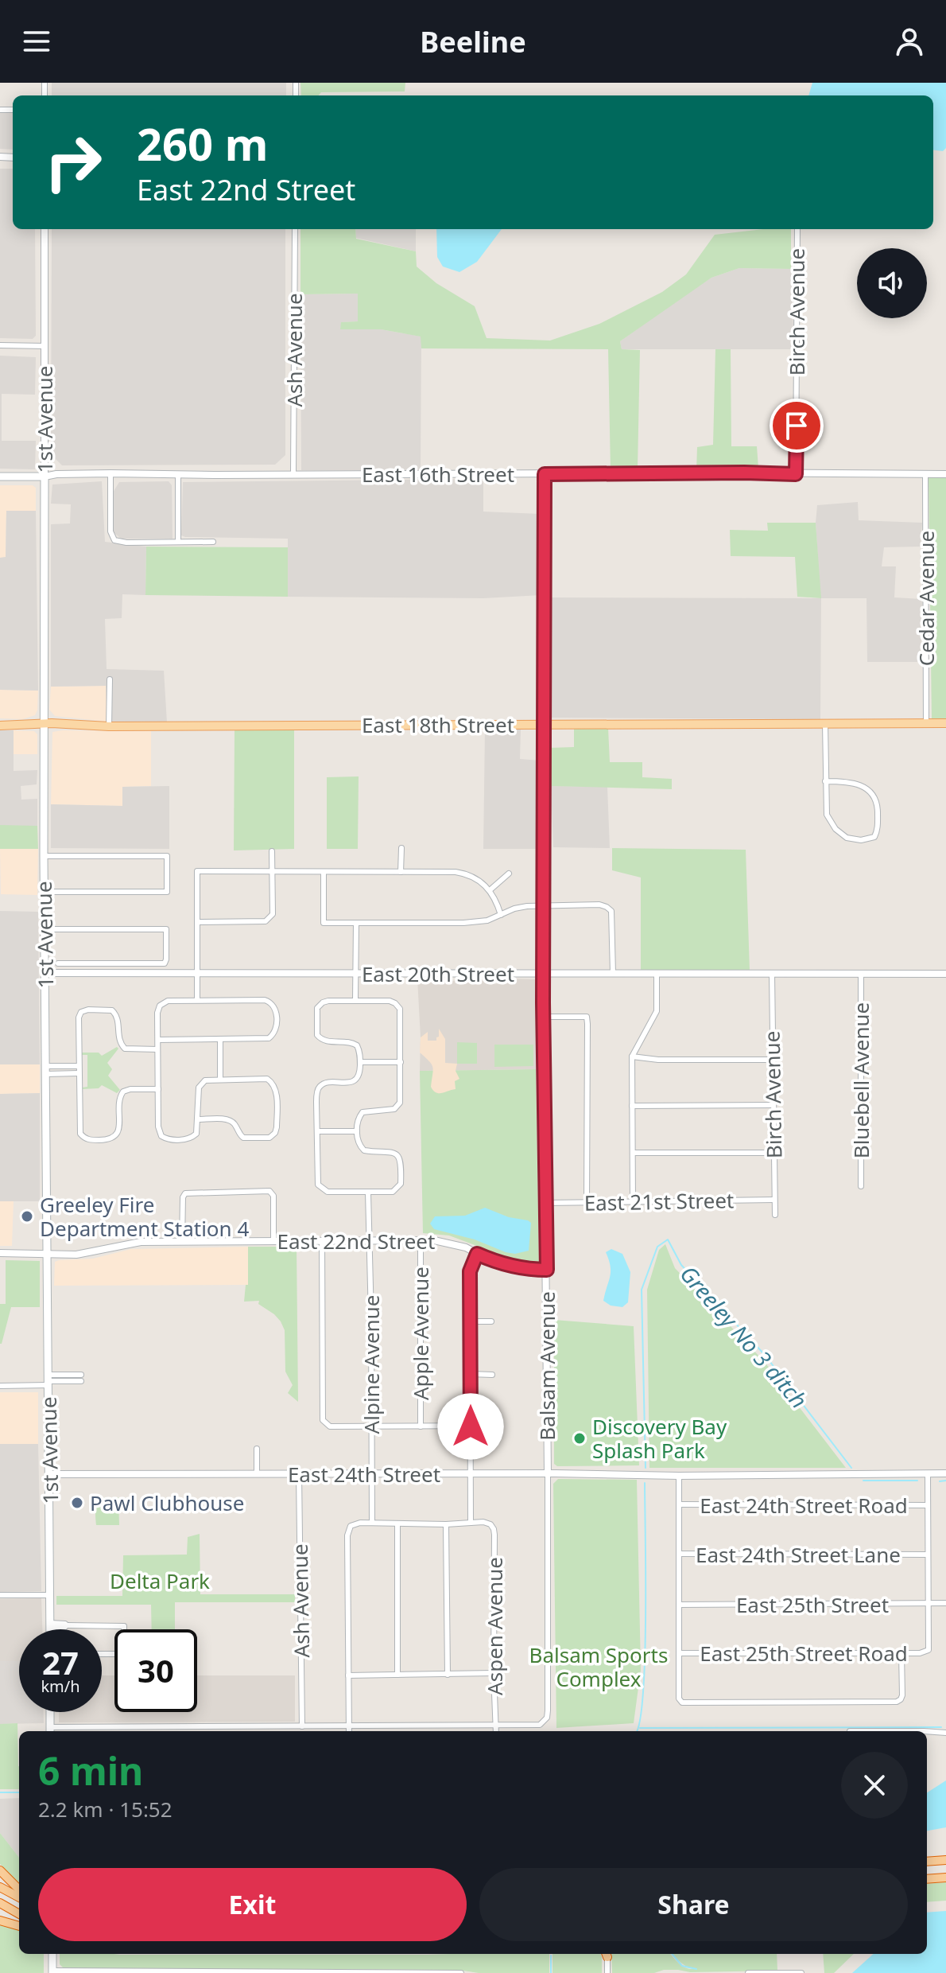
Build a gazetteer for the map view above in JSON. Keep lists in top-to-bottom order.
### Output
{
  "streets": {
    "main road": ["1st Avenue", "East 18th Street"],
    "street": [
      "Birch Avenue",
      "Ash Avenue",
      "East 16th Street",
      "Cedar Avenue",
      "East 20th Street",
      "Bluebell Avenue",
      "East 21st Street",
      "East 22nd Street",
      "Apple Avenue",
      "Alpine Avenue",
      "Balsam Avenue",
      "East 24th Street",
      "East 24th Street Road",
      "East 24th Street Lane",
      "East 25th Street",
      "Aspen Avenue",
      "East 25th Street Road"
    ]
  },
  "crossings": [
    ["Birch Avenue", "East 16th Street"],
    ["Birch Avenue", "East 20th Street"],
    ["Birch Avenue", "East 21st Street"],
    ["Ash Avenue", "East 16th Street"],
    ["Ash Avenue", "East 24th Street"],
    ["1st Avenue", "East 16th Street"],
    ["1st Avenue", "East 18th Street"],
    ["1st Avenue", "East 20th Street"],
    ["1st Avenue", "East 22nd Street"],
    ["1st Avenue", "East 24th Street"],
    ["East 16th Street", "Cedar Avenue"],
    ["East 16th Street", "Balsam Avenue"],
    ["Cedar Avenue", "East 18th Street"],
    ["East 18th Street", "Balsam Avenue"],
    ["East 20th Street", "Bluebell Avenue"],
    ["East 20th Street", "Balsam Avenue"],
    ["East 21st Street", "Balsam Avenue"],
    ["East 22nd Street", "Apple Avenue"],
    ["East 22nd Street", "Alpine Avenue"],
    ["East 22nd Street", "Balsam Avenue"],
    ["Alpine Avenue", "East 24th Street"],
    ["Balsam Avenue", "East 24th Street"],
    ["Balsam Avenue", "Aspen Avenue"],
    ["East 24th Street", "East 24th Street Lane"],
    ["East 24th Street Road", "East 24th Street Lane"],
    ["East 25th Street", "East 25th Street Road"]
  ],
  "water": ["Greeley No 3 ditch"],
  "parks": ["Delta Park", "Balsam Sports Complex"],
  "places": ["Greeley Fire Department Station 4", "Discovery Bay Splash Park", "Pawl Clubhouse"],
  "page": {
    "header": "Beeline",
    "turn": ["260 m", "East 22nd Street"],
    "speed": "27 km/h",
    "limit": "30",
    "heading": ["6 min", "2.2 km · 15:52"],
    "buttons": ["Exit", "Share"]
  }
}
